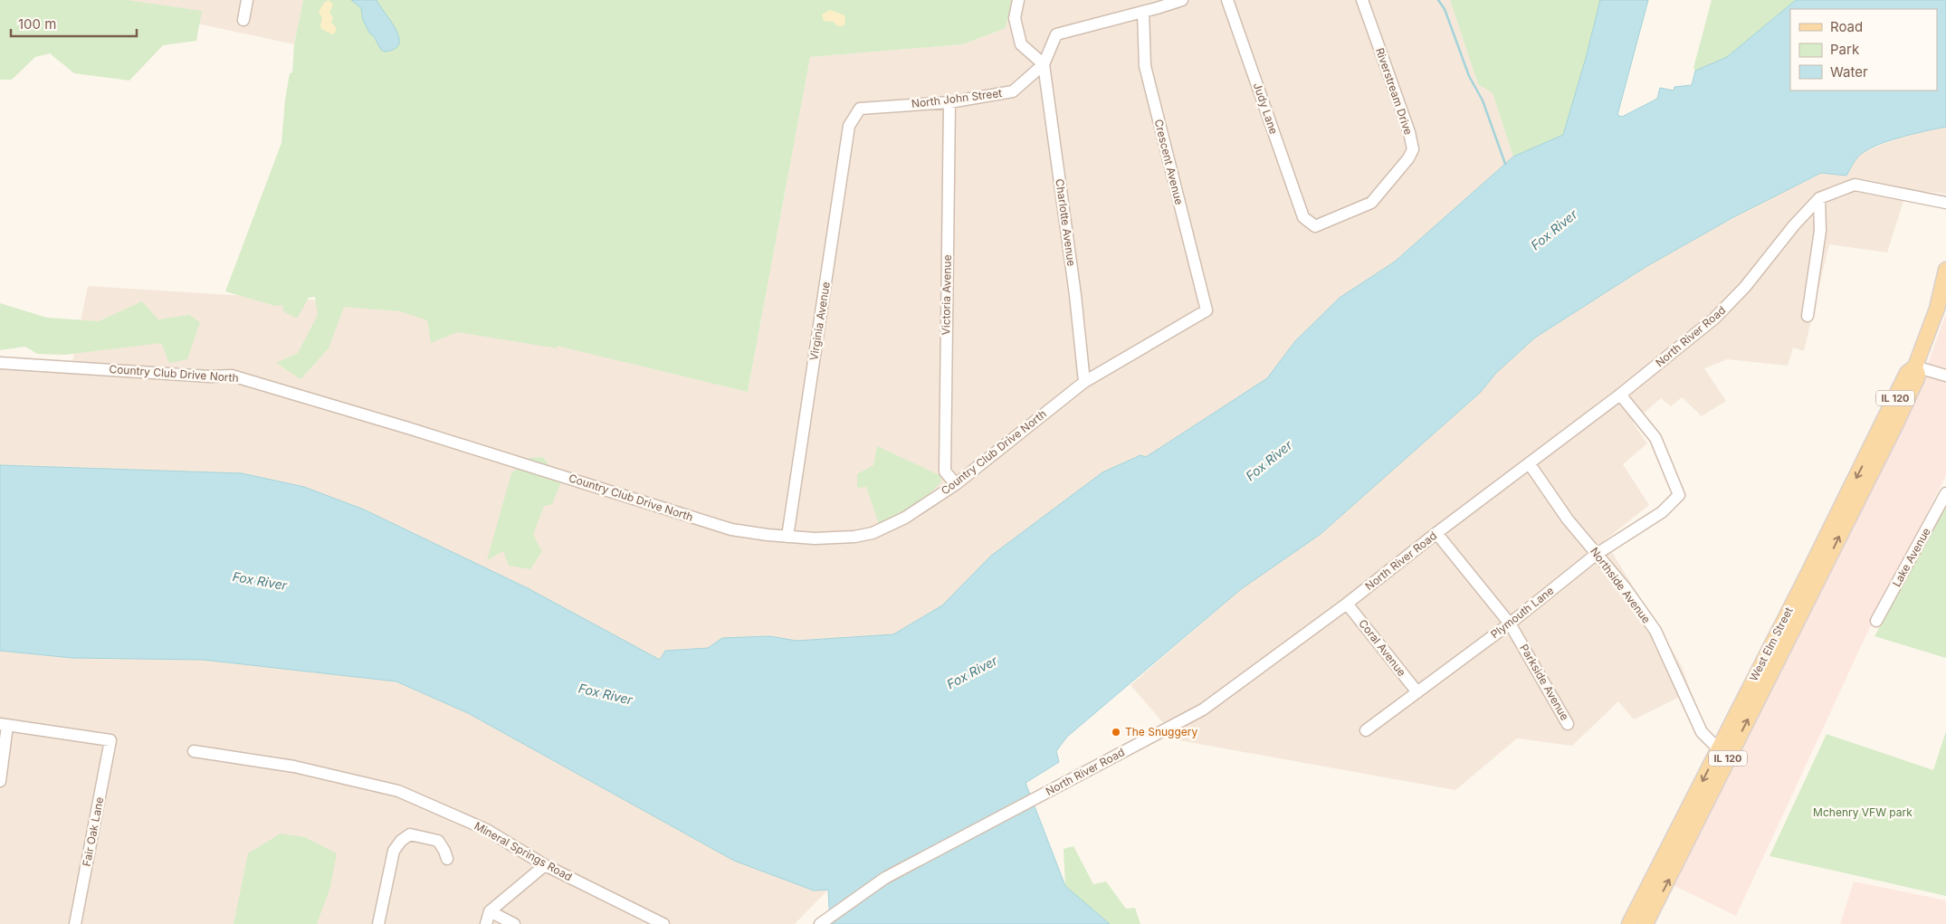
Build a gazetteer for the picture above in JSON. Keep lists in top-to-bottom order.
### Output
{
  "streets": {
    "main road": ["IL 120", "West Elm Street"],
    "street": [
      "Riverstream Drive",
      "North John Street",
      "Judy Lane",
      "Crescent Avenue",
      "Charlotte Avenue",
      "Victoria Avenue",
      "Virginia Avenue",
      "North River Road",
      "Country Club Drive North",
      "Lake Avenue",
      "Northside Avenue",
      "Plymouth Lane",
      "Coral Avenue",
      "Parkside Avenue",
      "Fair Oak Lane",
      "Mineral Springs Road"
    ]
  },
  "crossings": [
    ["Riverstream Drive", "Judy Lane"],
    ["North John Street", "Crescent Avenue"],
    ["North John Street", "Charlotte Avenue"],
    ["North John Street", "Victoria Avenue"],
    ["North John Street", "Virginia Avenue"],
    ["Crescent Avenue", "Country Club Drive North"],
    ["Charlotte Avenue", "Country Club Drive North"],
    ["Victoria Avenue", "Country Club Drive North"],
    ["Virginia Avenue", "Country Club Drive North"],
    ["North River Road", "Northside Avenue"],
    ["North River Road", "Plymouth Lane"],
    ["North River Road", "Coral Avenue"],
    ["North River Road", "Parkside Avenue"],
    ["Northside Avenue", "Plymouth Lane"],
    ["Northside Avenue", "West Elm Street"],
    ["Plymouth Lane", "Coral Avenue"],
    ["Plymouth Lane", "Parkside Avenue"]
  ],
  "water": ["Fox River"],
  "parks": ["Mchenry VFW park"],
  "places": ["The Snuggery"],
  "legend": ["Road", "Park", "Water"],
  "scale_bar": "100 m"
}
